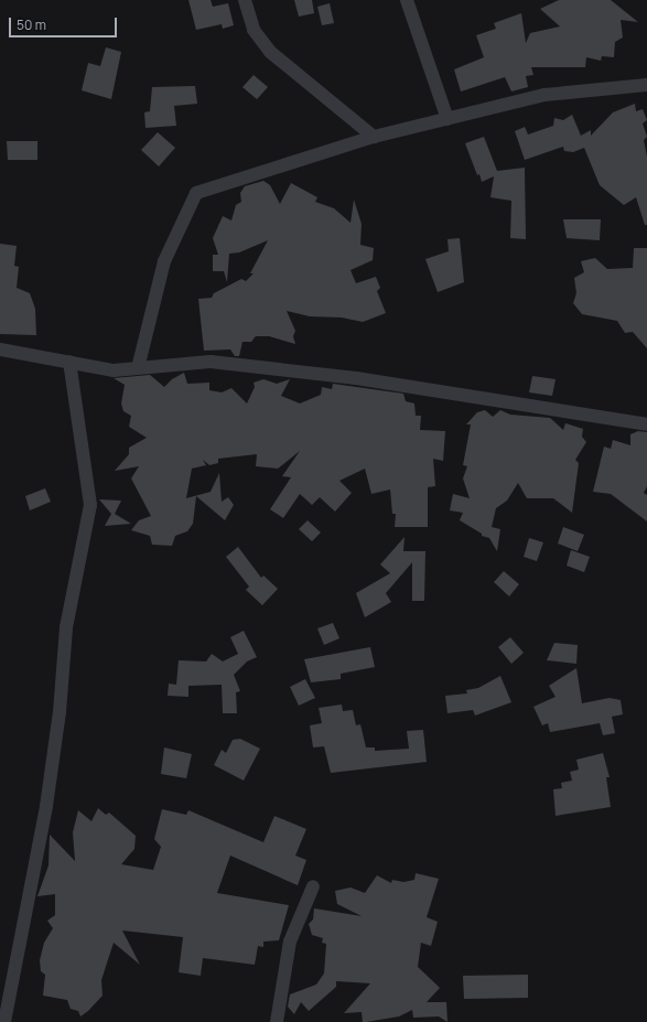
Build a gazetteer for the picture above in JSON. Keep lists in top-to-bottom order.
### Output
{
  "scale_bar": "50 m"
}
